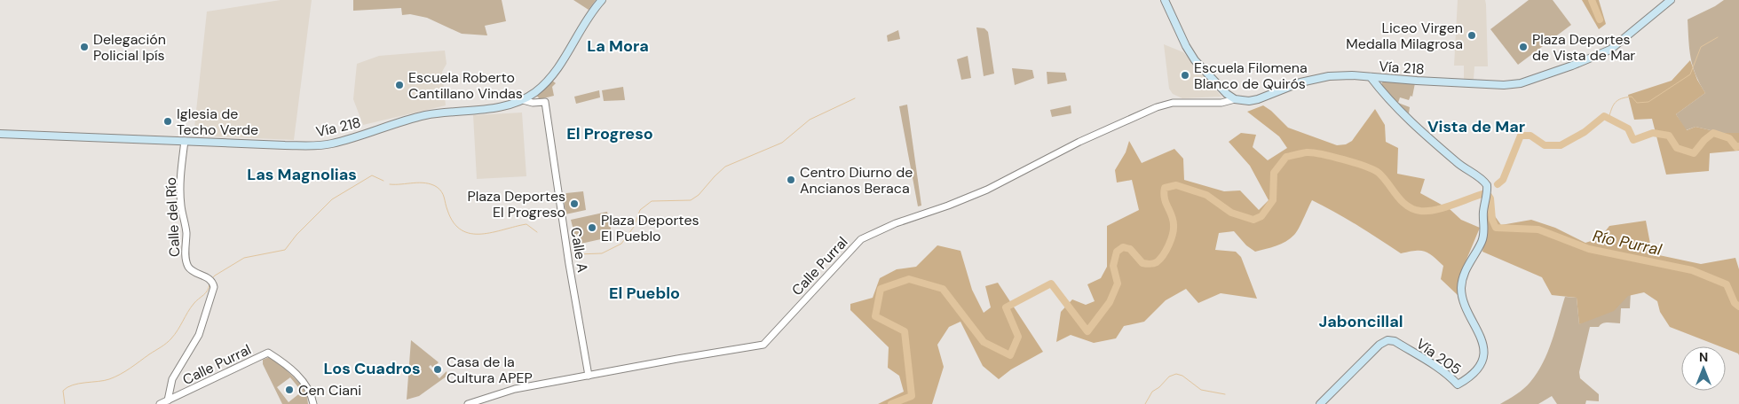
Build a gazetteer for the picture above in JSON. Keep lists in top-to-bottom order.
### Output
{
  "streets": {
    "main road": ["Vía 218", "Vía 205"],
    "street": ["Calle del Río", "Calle A", "Calle Purral"]
  },
  "crossings": [
    ["Vía 218", "Calle del Río"],
    ["Vía 218", "Calle A"],
    ["Vía 218", "Calle Purral"],
    ["Vía 218", "Vía 205"],
    ["Calle del Río", "Calle Purral"],
    ["Calle A", "Calle Purral"]
  ],
  "districts": [
    "La Mora",
    "Vista de Mar",
    "El Progreso",
    "Las Magnolias",
    "El Pueblo",
    "Jaboncillal",
    "Los Cuadros"
  ],
  "water": ["Río Purral"],
  "places": [
    "Liceo Virgen Medalla Milagrosa",
    "Delegación Policial Ipís",
    "Plaza Deportes de Vista de Mar",
    "Escuela Filomena Blanco de Quirós",
    "Escuela Roberto Cantillano Vindas",
    "Iglesia de Techo Verde",
    "Centro Diurno de Ancianos Beraca",
    "Plaza Deportes El Progreso",
    "Plaza Deportes El Pueblo",
    "Casa de la Cultura APEP",
    "Cen Ciani"
  ],
  "north": "top"
}
